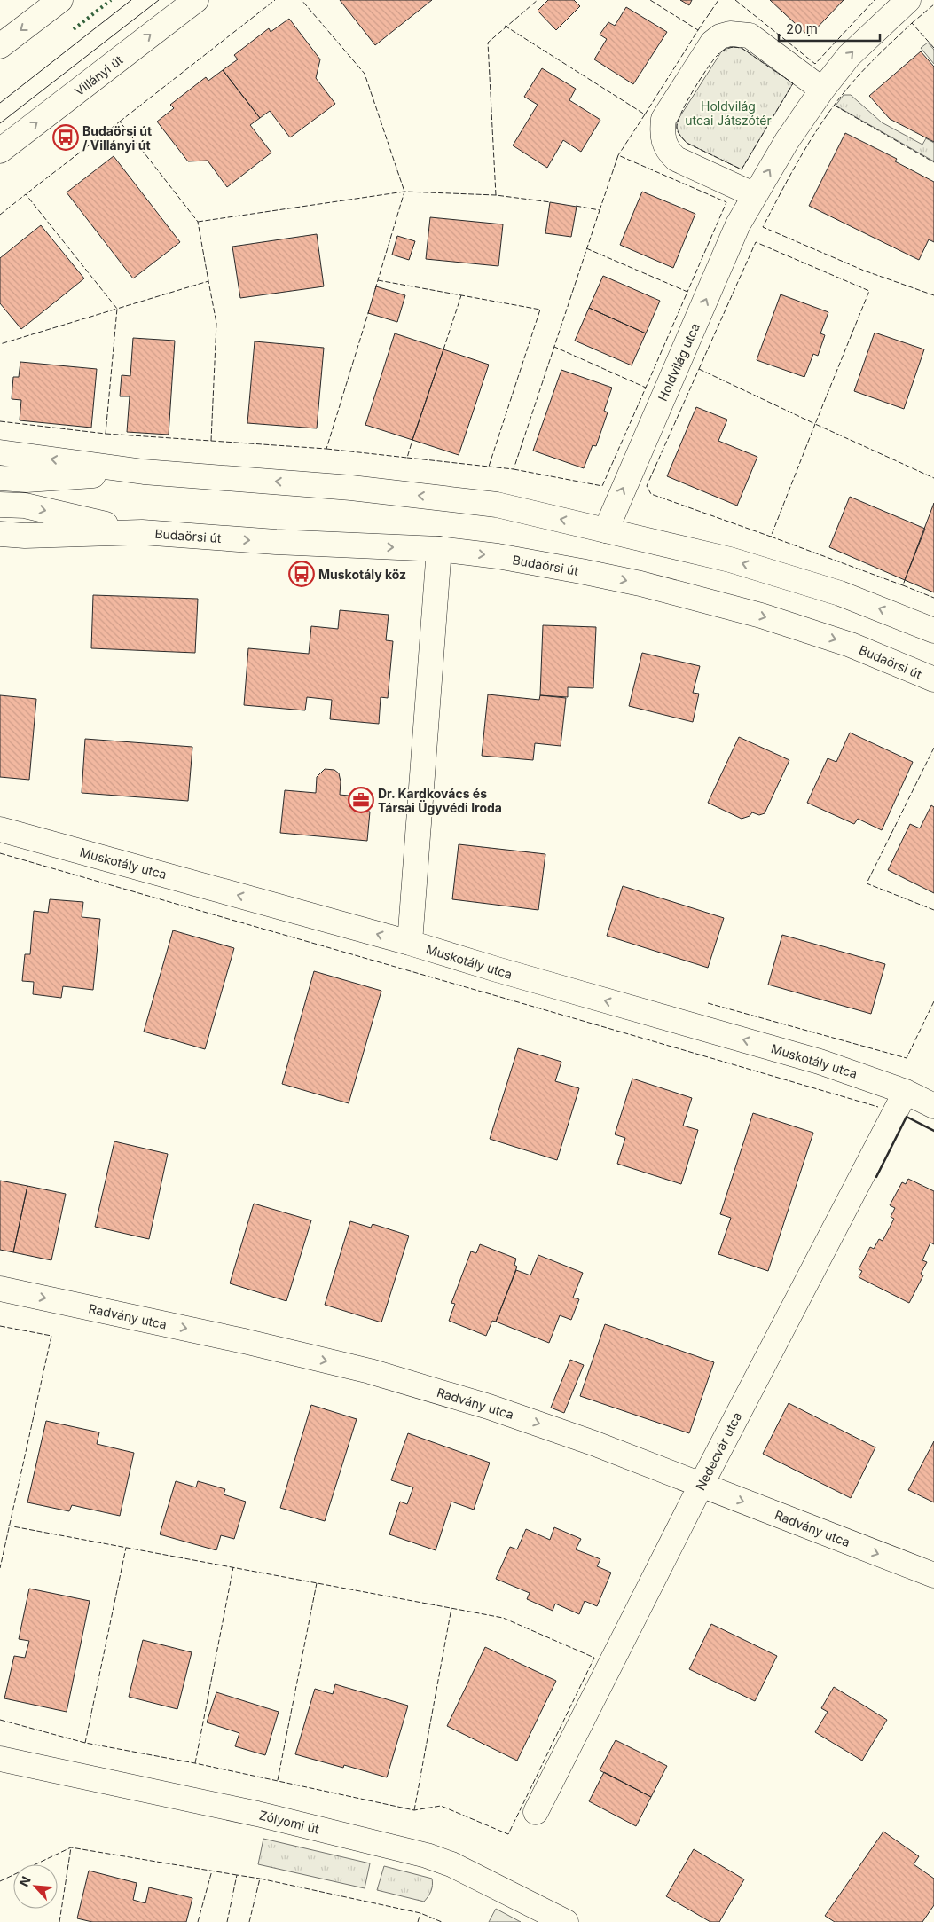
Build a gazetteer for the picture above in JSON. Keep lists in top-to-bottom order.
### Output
{
  "streets": {
    "street": [
      "Villányi út",
      "Holdvilág utca",
      "Budaörsi út",
      "Muskotály utca",
      "Radvány utca",
      "Nedecvár utca",
      "Zólyomi út"
    ]
  },
  "crossings": [
    ["Muskotály utca", "Nedecvár utca"],
    ["Radvány utca", "Nedecvár utca"]
  ],
  "one_way": ["Holdvilág utca", "Muskotály utca", "Radvány utca"],
  "parks": ["Holdvilág utcai Játszótér"],
  "places": {
    "bus stop": ["Budaörsi út / Villányi út", "Muskotály köz"],
    "office": ["Dr. Kardkovács és Társai Ügyvédi Iroda"]
  },
  "scale_bar": "20 m",
  "north": "top left"
}
